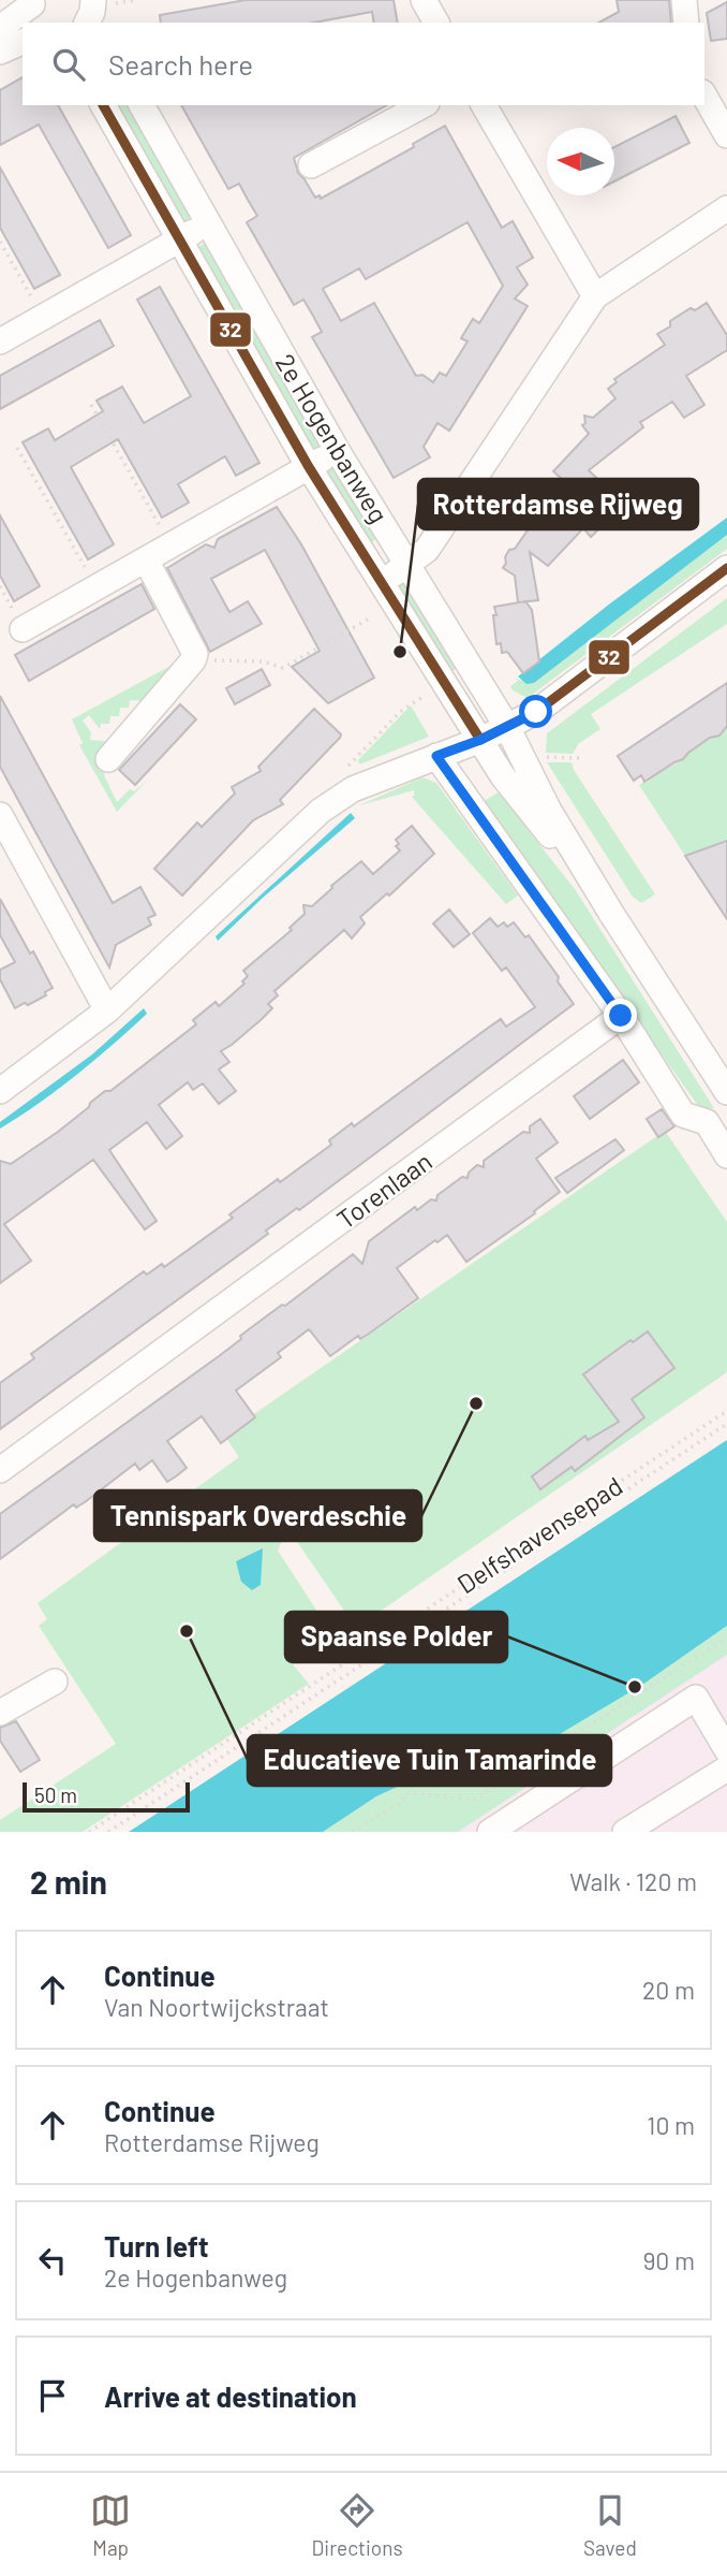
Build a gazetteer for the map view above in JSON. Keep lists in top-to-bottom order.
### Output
{
  "streets": {
    "street": ["2e Hogenbanweg", "Torenlaan"],
    "path": ["Delfshavensepad"]
  },
  "places": [
    "Rotterdamse Rijweg",
    "Tennispark Overdeschie",
    "Educatieve Tuin Tamarinde",
    "Spaanse Polder"
  ],
  "lines": ["transit line 32"],
  "scale_bar": "50 m",
  "north": "left",
  "page": {
    "search": "Search here",
    "scale": "50 m",
    "heading": ["2 min", "Walk · 120 m"],
    "list": [
      ["Continue", "Van Noortwijckstraat", "20 m"],
      ["Continue", "Rotterdamse Rijweg", "10 m"],
      ["Turn left", "2e Hogenbanweg", "90 m"],
      "Arrive at destination"
    ],
    "nav": ["Map", "Directions", "Saved"]
  }
}
